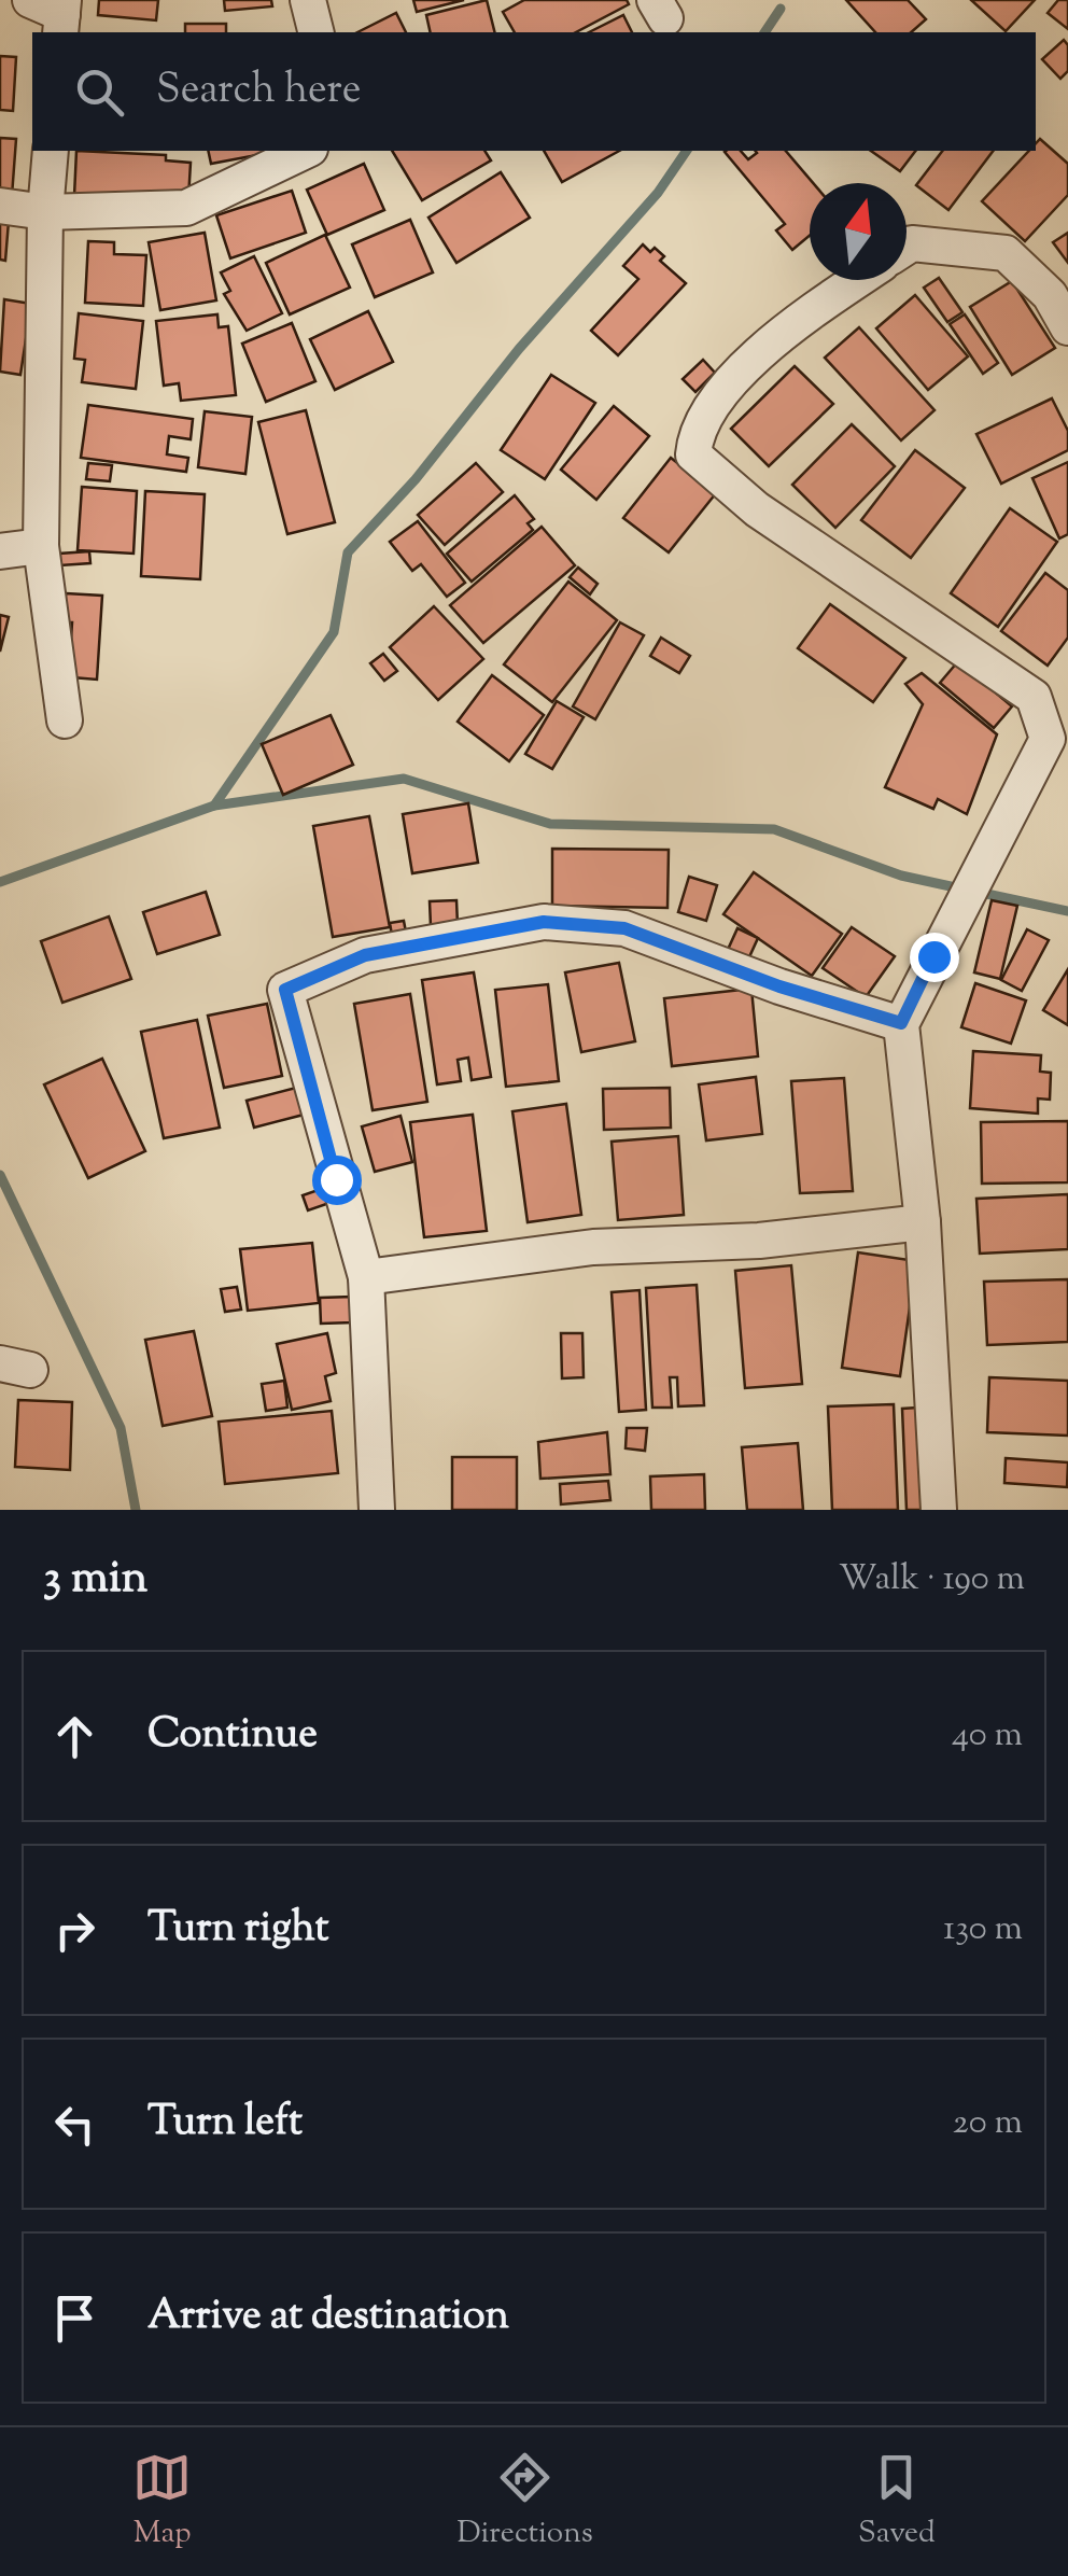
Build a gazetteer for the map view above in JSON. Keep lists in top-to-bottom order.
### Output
{
  "north": "top",
  "page": {
    "search": "Search here",
    "heading": ["3 min", "Walk · 190 m"],
    "list": [
      ["Continue", "40 m"],
      ["Turn right", "130 m"],
      ["Turn left", "20 m"],
      "Arrive at destination"
    ],
    "nav": ["Map", "Directions", "Saved"]
  }
}
